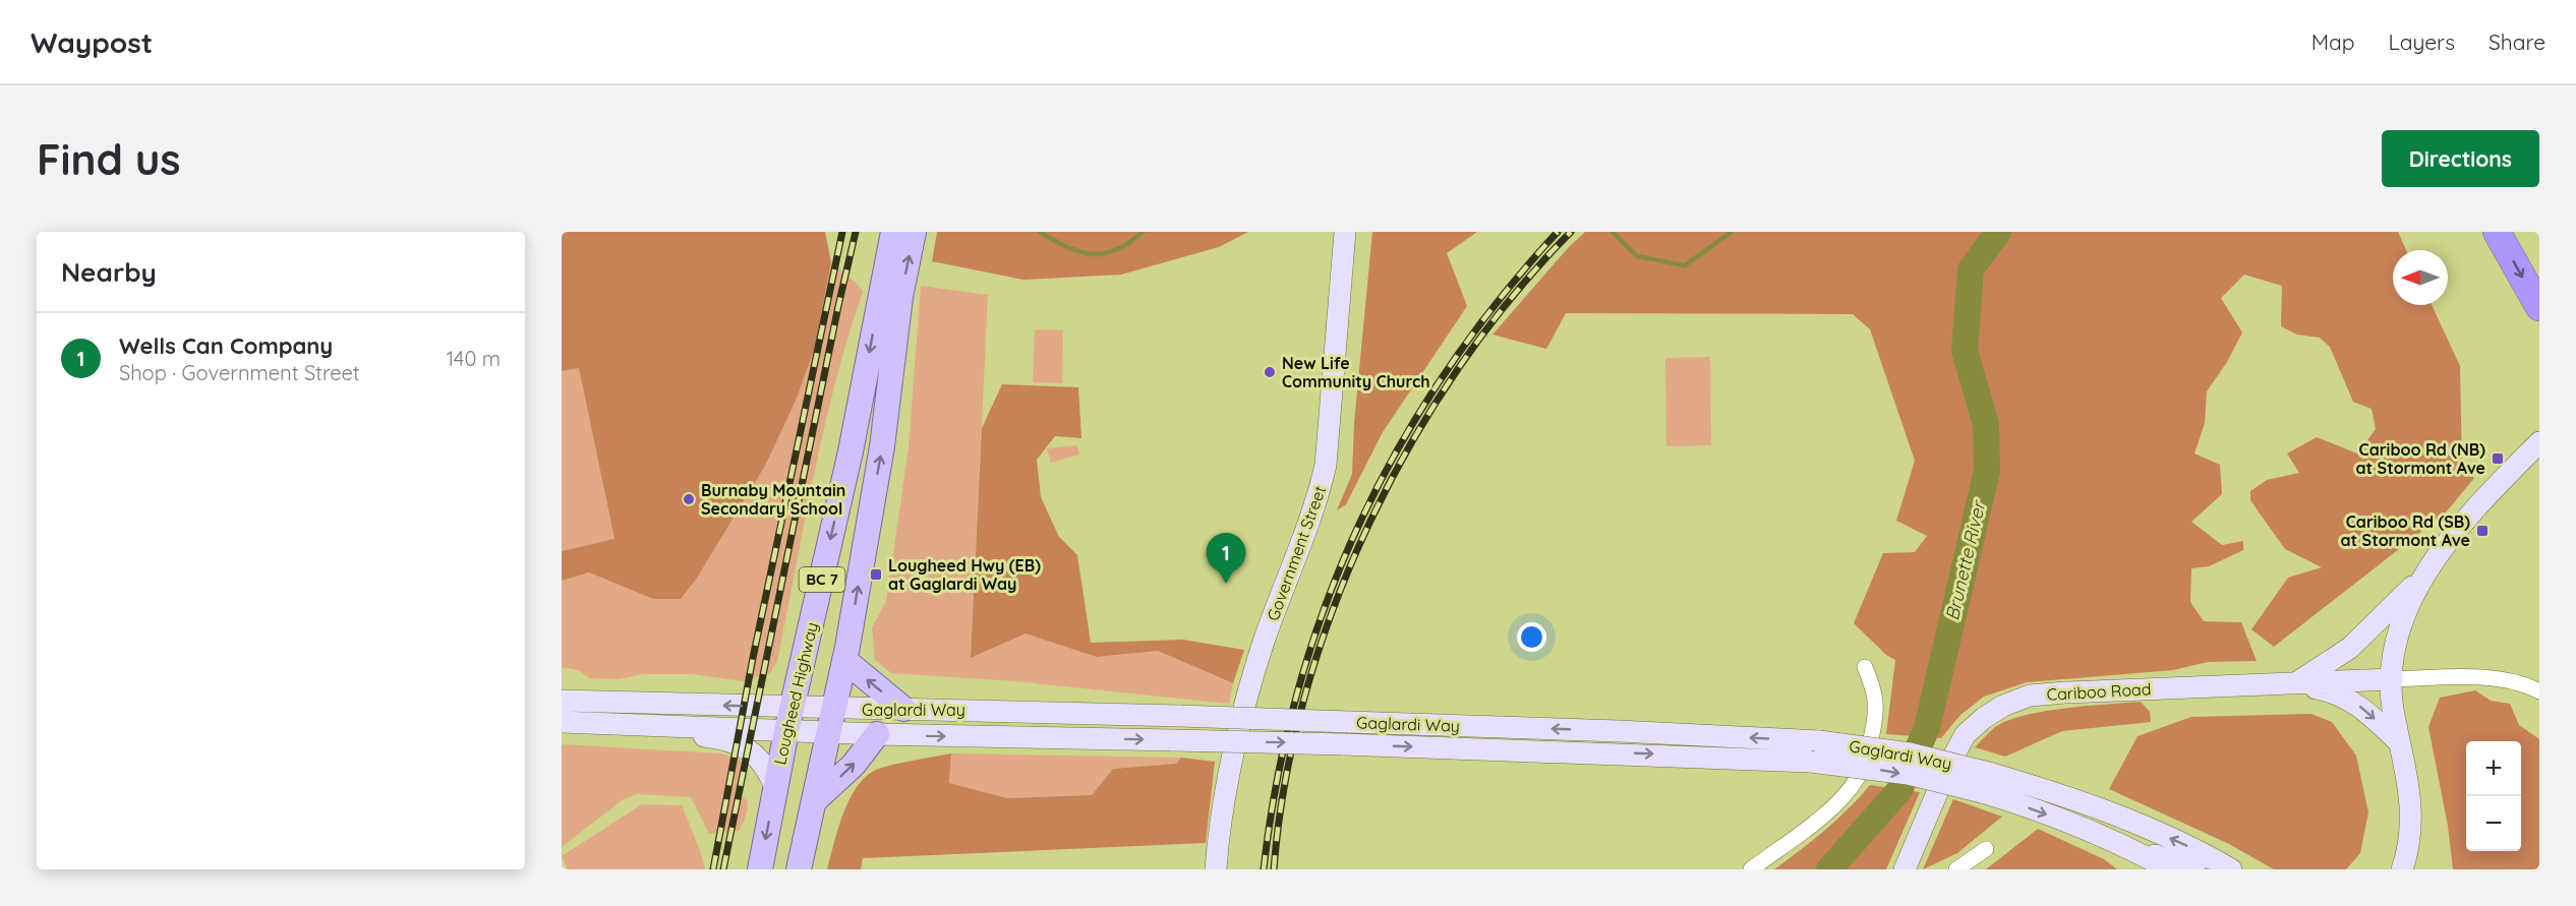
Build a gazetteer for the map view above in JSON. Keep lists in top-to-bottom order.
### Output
{
  "streets": {
    "main road": [
      "Government Street",
      "BC 7",
      "Cariboo Road",
      "Lougheed Highway",
      "Gaglardi Way"
    ]
  },
  "crossings": [
    ["Lougheed Highway", "Gaglardi Way"]
  ],
  "water": ["Brunette River"],
  "places": {
    "other": ["New Life Community Church", "Burnaby Mountain Secondary School"],
    "transit": ["Cariboo Rd (NB) at Stormont Ave", "Cariboo Rd (SB) at Stormont Ave", "Lougheed Hwy (EB) at Gaglardi Way"]
  },
  "north": "left",
  "page": {
    "header": "Waypost",
    "nav": ["Map", "Layers", "Share"],
    "buttons": "Directions",
    "title": "Find us",
    "heading": "Nearby",
    "list": [
      {
        "mark": "1",
        "name": "Wells Can Company",
        "note": "Shop · Government Street",
        "value": "140 m"
      }
    ],
    "pins": "1",
    "map_buttons": ["+", "−"]
  }
}
